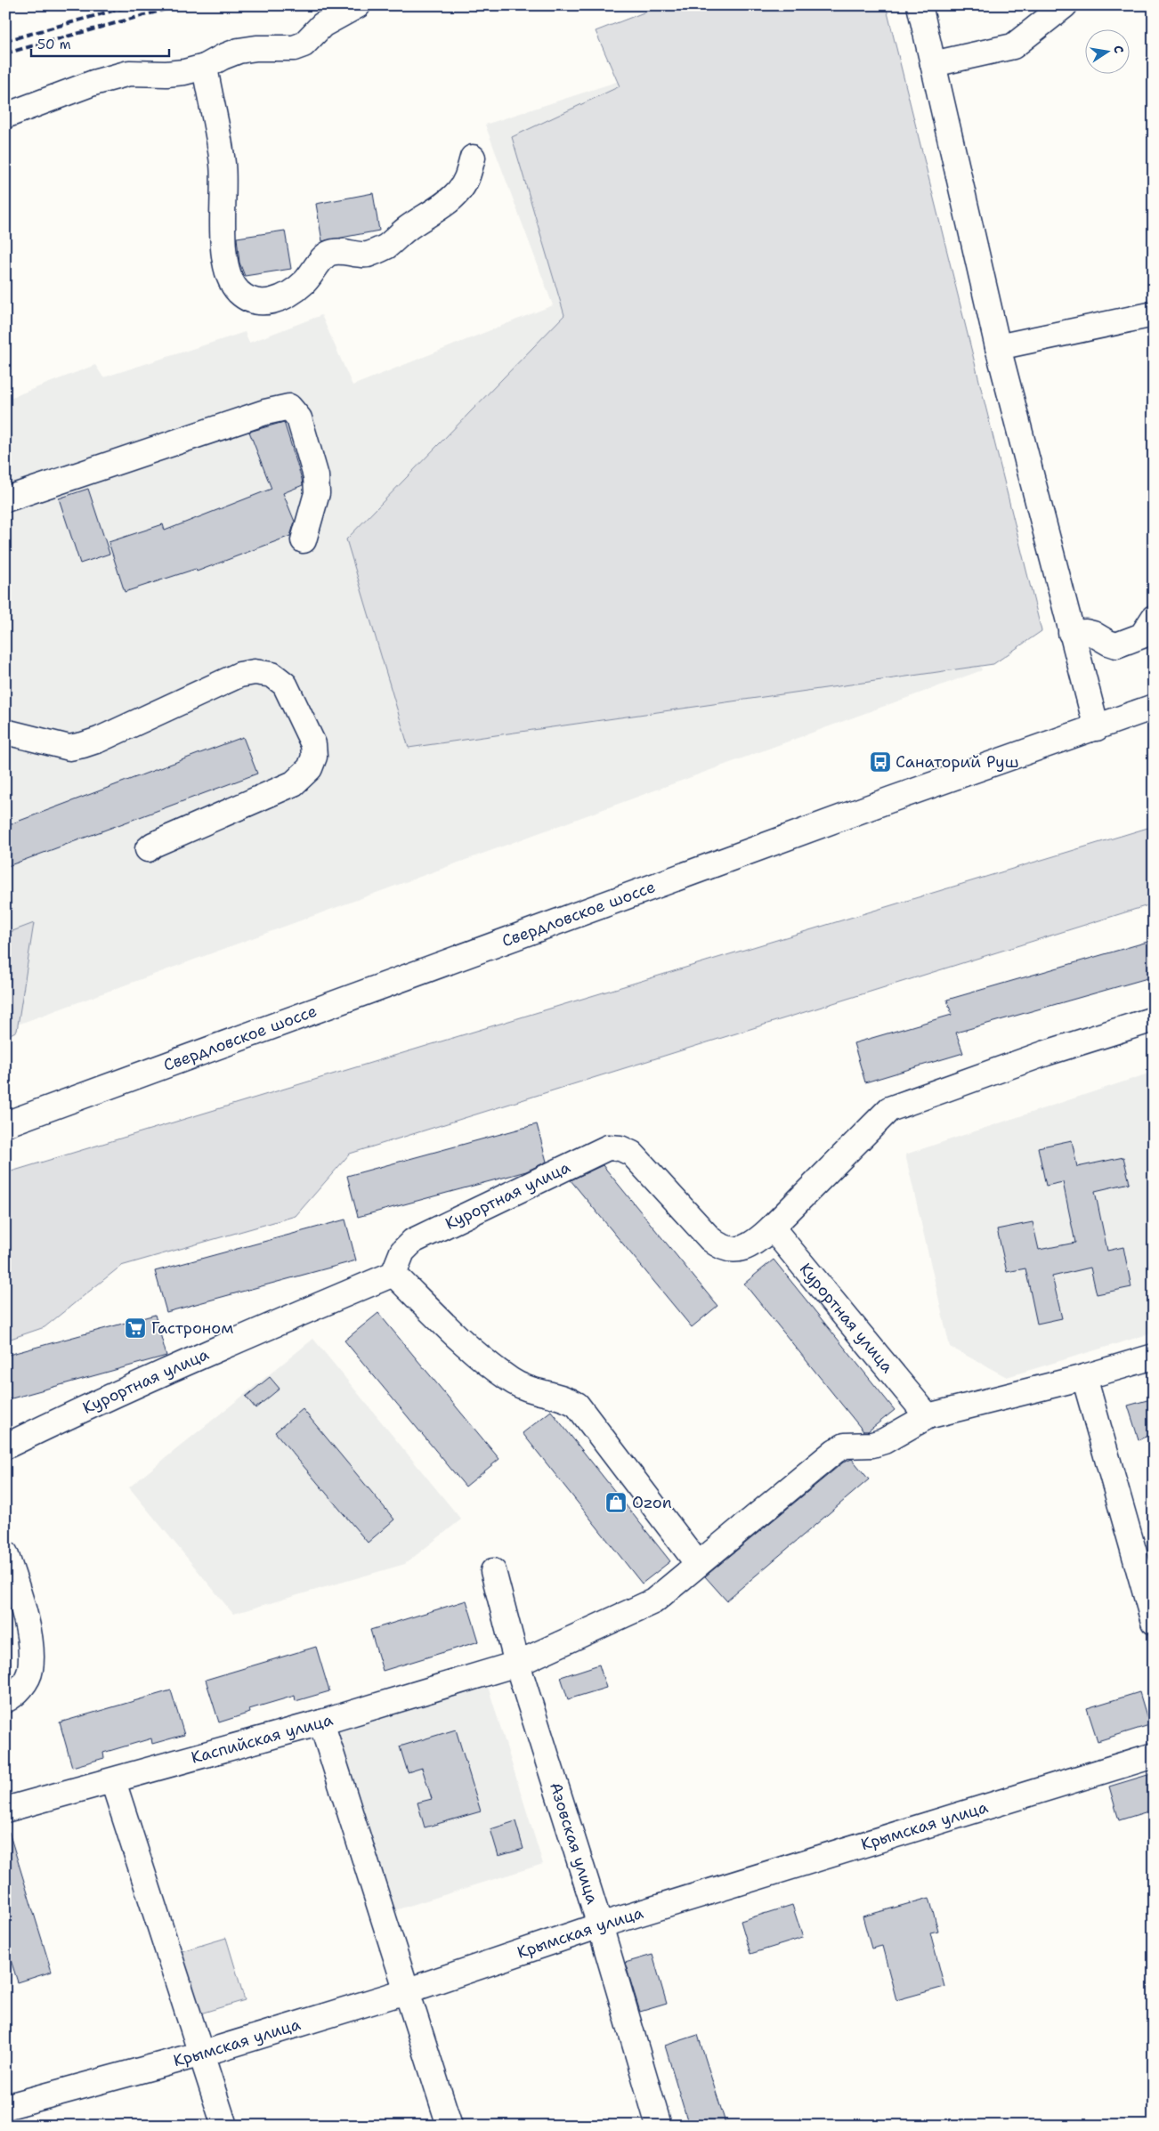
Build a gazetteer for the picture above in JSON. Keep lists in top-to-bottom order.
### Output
{
  "streets": {
    "street": [
      "Свердловское шоссе",
      "Курортная улица",
      "Каспийская улица",
      "Крымская улица",
      "Азовская улица"
    ]
  },
  "crossings": [
    ["Курортная улица", "Каспийская улица"],
    ["Каспийская улица", "Азовская улица"],
    ["Крымская улица", "Азовская улица"]
  ],
  "places": {
    "bus stop": ["Санаторий Руш"],
    "supermarket": ["Гастроном"],
    "shop": ["Ozon"]
  },
  "scale_bar": "50 m",
  "north": "right"
}
